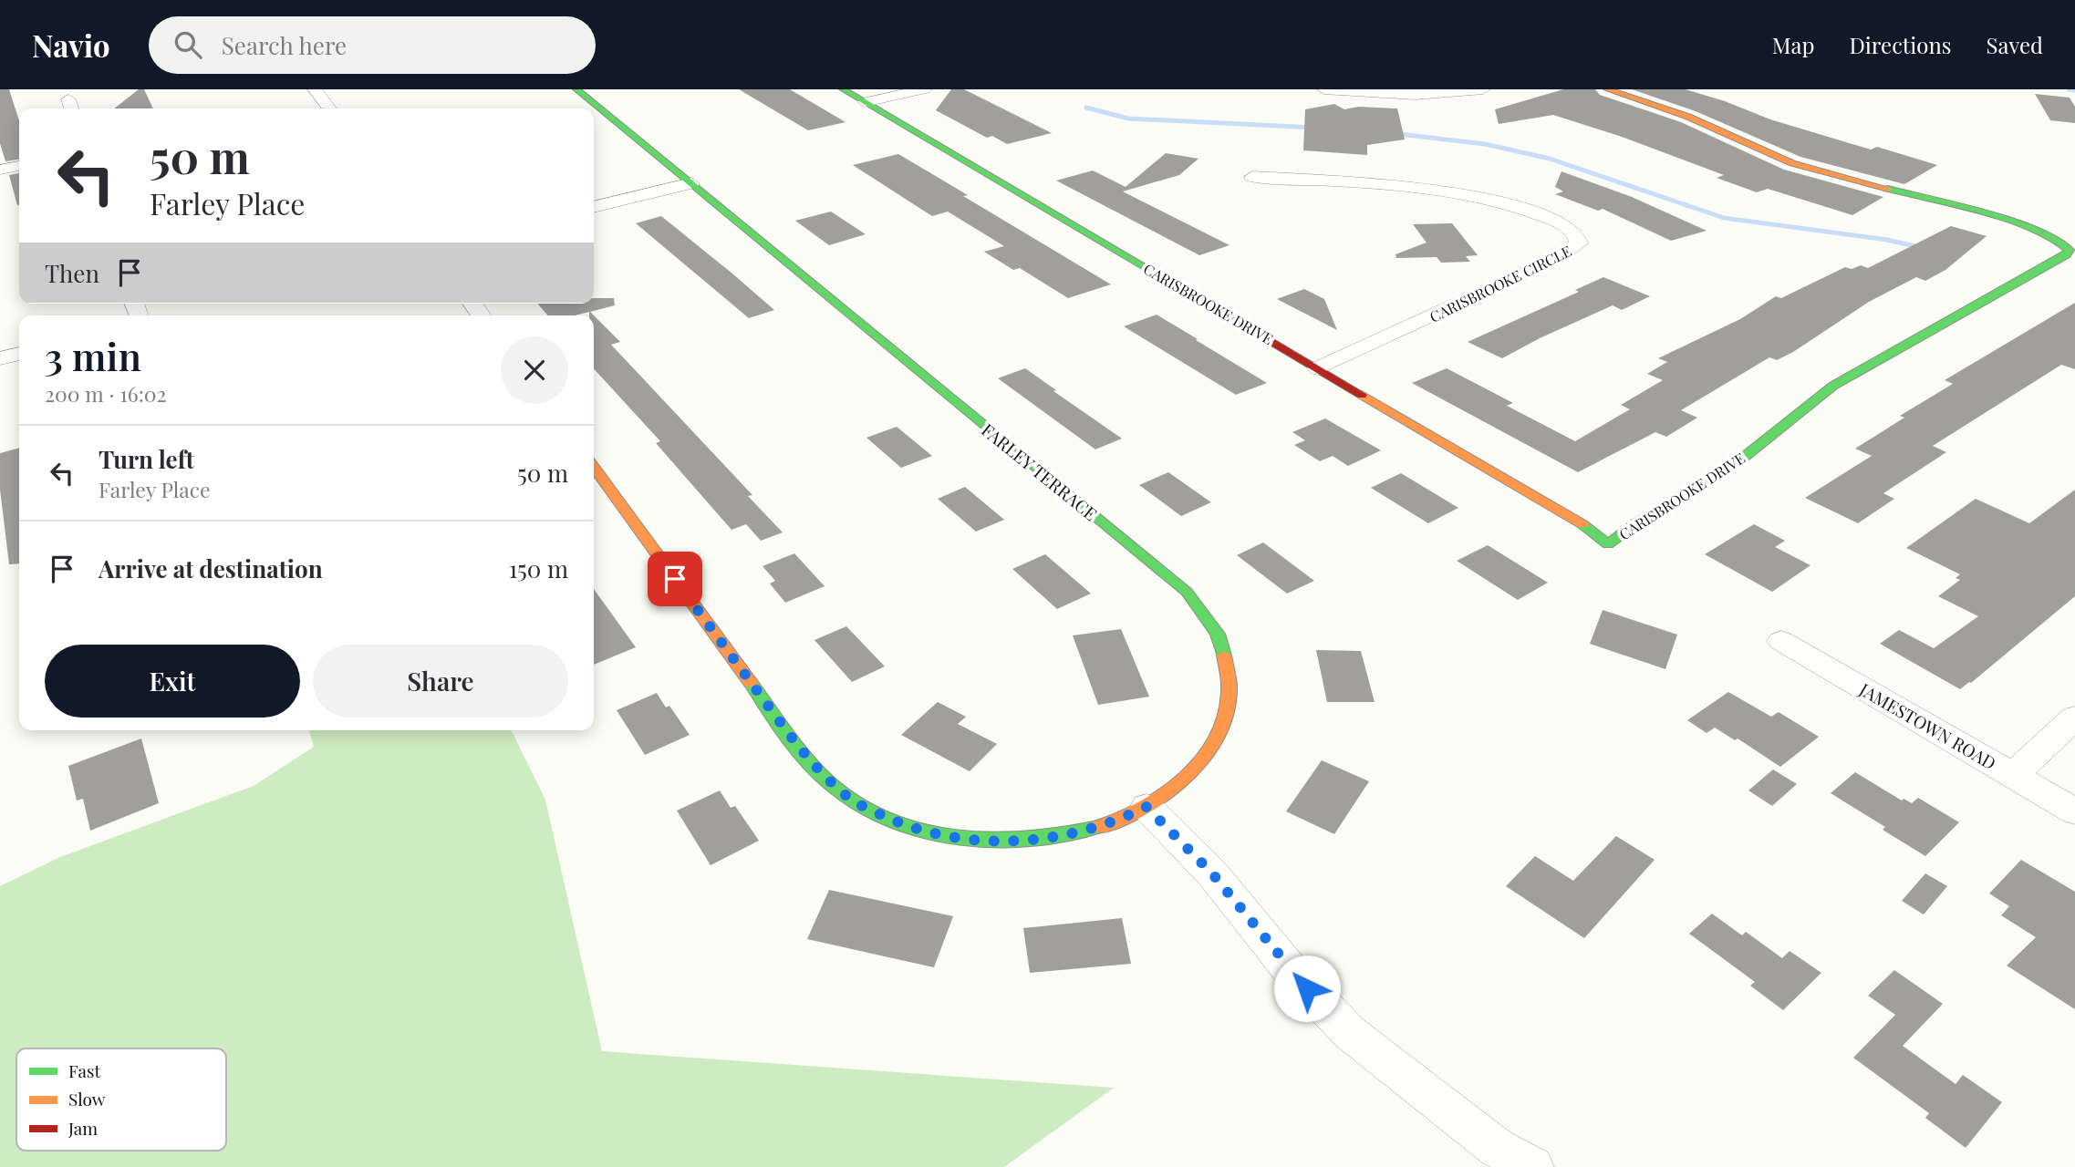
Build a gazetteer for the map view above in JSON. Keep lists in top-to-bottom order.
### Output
{
  "streets": {
    "street": [
      "CARISBROOKE CIRCLE",
      "CARISBROOKE DRIVE",
      "FARLEY TERRACE",
      "JAMESTOWN ROAD"
    ]
  },
  "crossings": [
    ["CARISBROOKE CIRCLE", "CARISBROOKE DRIVE"]
  ],
  "legend": ["Fast", "Slow", "Jam"],
  "page": {
    "header": "Navio",
    "search": "Search here",
    "nav": ["Map", "Directions", "Saved"],
    "turn": ["50 m", "Farley Place"],
    "then": "Then",
    "heading": ["3 min", "200 m · 16:02"],
    "list": [
      {
        "name": "Turn left",
        "note": "Farley Place",
        "value": "50 m"
      },
      {
        "name": "Arrive at destination",
        "value": "150 m"
      }
    ],
    "buttons": ["Exit", "Share"]
  }
}
